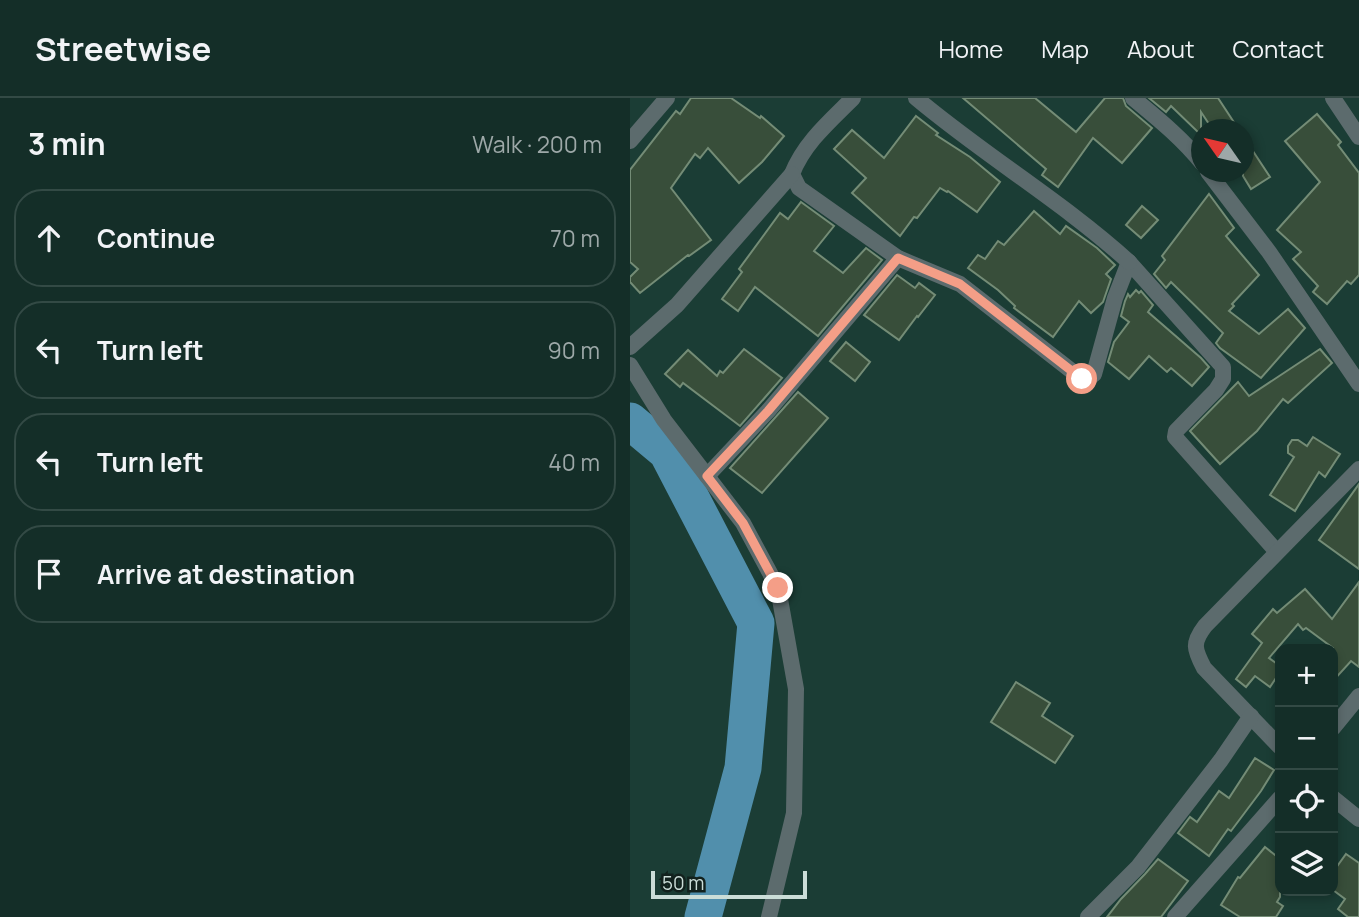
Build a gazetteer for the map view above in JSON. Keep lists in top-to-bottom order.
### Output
{
  "scale_bar": "50 m",
  "north": "top left",
  "page": {
    "header": "Streetwise",
    "nav": [
      "Home",
      "Map",
      "About",
      "Contact"
    ],
    "heading": ["3 min", "Walk · 200 m"],
    "list": [
      ["Continue", "70 m"],
      ["Turn left", "90 m"],
      ["Turn left", "40 m"],
      "Arrive at destination"
    ],
    "map_buttons": ["+", "−"],
    "scale": "50 m"
  }
}
